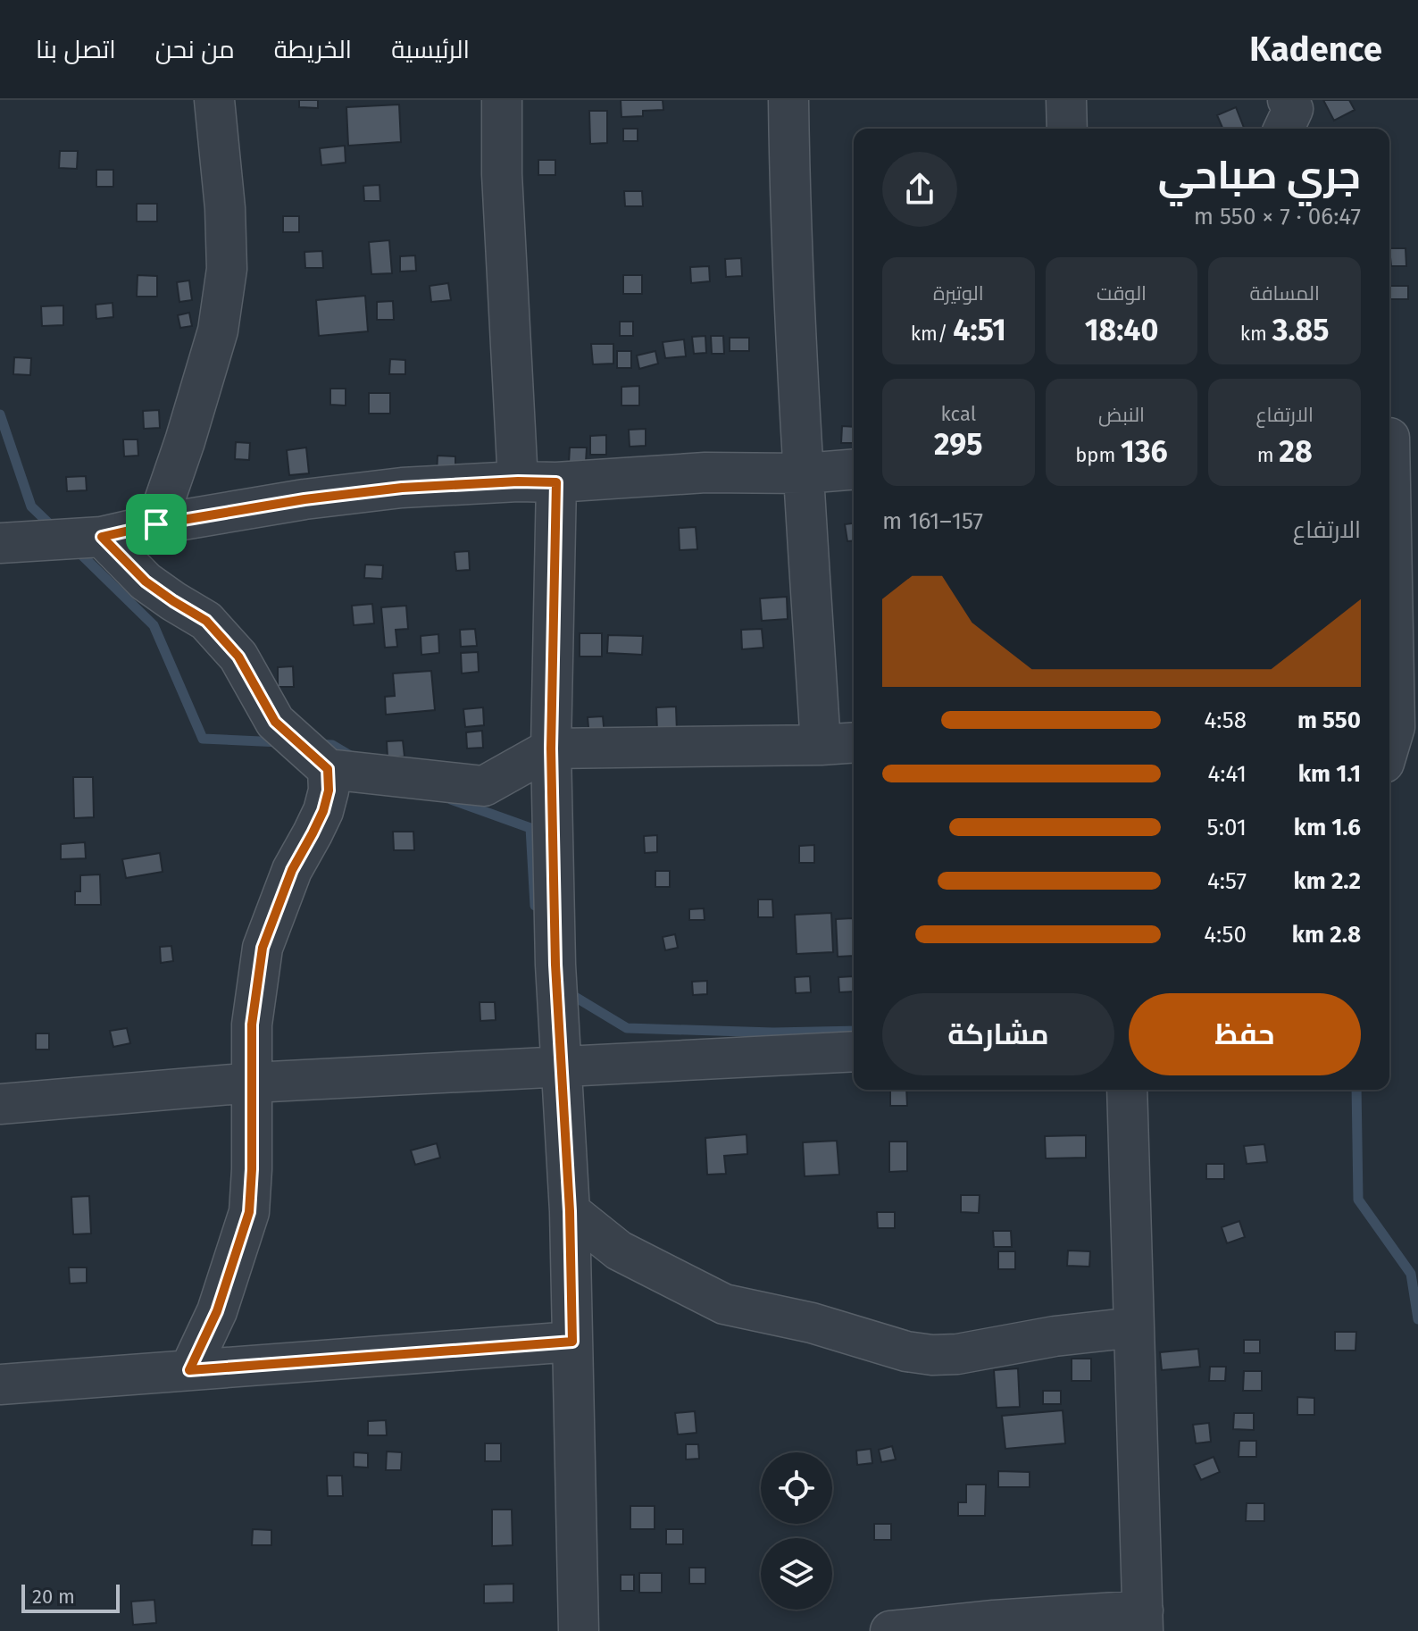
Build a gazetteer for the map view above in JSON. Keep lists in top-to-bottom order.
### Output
{
  "scale_bar": "20 m",
  "page": {
    "header": "Kadence",
    "nav": [
      "الرئيسية",
      "الخريطة",
      "من نحن",
      "اتصل بنا"
    ],
    "heading": ["جري صباحي", "06:47 · 7 × 550 m"],
    "stats": [
      ["المسافة", "3.85 km"],
      ["الوقت", "18:40"],
      ["الوتيرة", "4:51 /km"],
      ["الارتفاع", "28 m"],
      ["النبض", "136 bpm"],
      ["kcal", "295"]
    ],
    "chart": ["الارتفاع", "157–161 m"],
    "list": [
      {
        "name": "550 m",
        "note": "4:58"
      },
      {
        "name": "1.1 km",
        "note": "4:41"
      },
      {
        "name": "1.6 km",
        "note": "5:01"
      },
      {
        "name": "2.2 km",
        "note": "4:57"
      },
      {
        "name": "2.8 km",
        "note": "4:50"
      }
    ],
    "buttons": ["حفظ", "مشاركة"],
    "scale": "20 m"
  }
}
